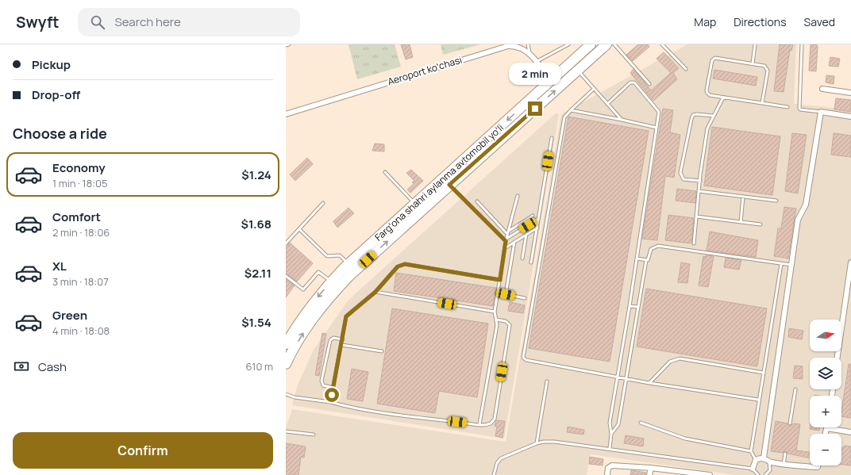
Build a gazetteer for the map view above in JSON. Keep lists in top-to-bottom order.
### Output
{
  "streets": {
    "highway": ["Fargʻona shahri aylanma avtomobil yoʻli"],
    "street": ["Aeroport koʻchasi"]
  },
  "crossings": [
    ["Aeroport koʻchasi", "Fargʻona shahri aylanma avtomobil yoʻli"]
  ],
  "north": "right",
  "page": {
    "header": "Swyft",
    "search": "Search here",
    "nav": ["Map", "Directions", "Saved"],
    "banner": ["Pickup", "Drop-off"],
    "bubble": "2 min",
    "heading": "Choose a ride",
    "list": [
      {
        "name": "Economy",
        "note": "1 min · 18:05",
        "value": "$1.24"
      },
      {
        "name": "Comfort",
        "note": "2 min · 18:06",
        "value": "$1.68"
      },
      {
        "name": "XL",
        "note": "3 min · 18:07",
        "value": "$2.11"
      },
      {
        "name": "Green",
        "note": "4 min · 18:08",
        "value": "$1.54"
      }
    ],
    "map_buttons": ["+", "−"],
    "pay": ["Cash", "610 m"],
    "buttons": "Confirm"
  }
}
